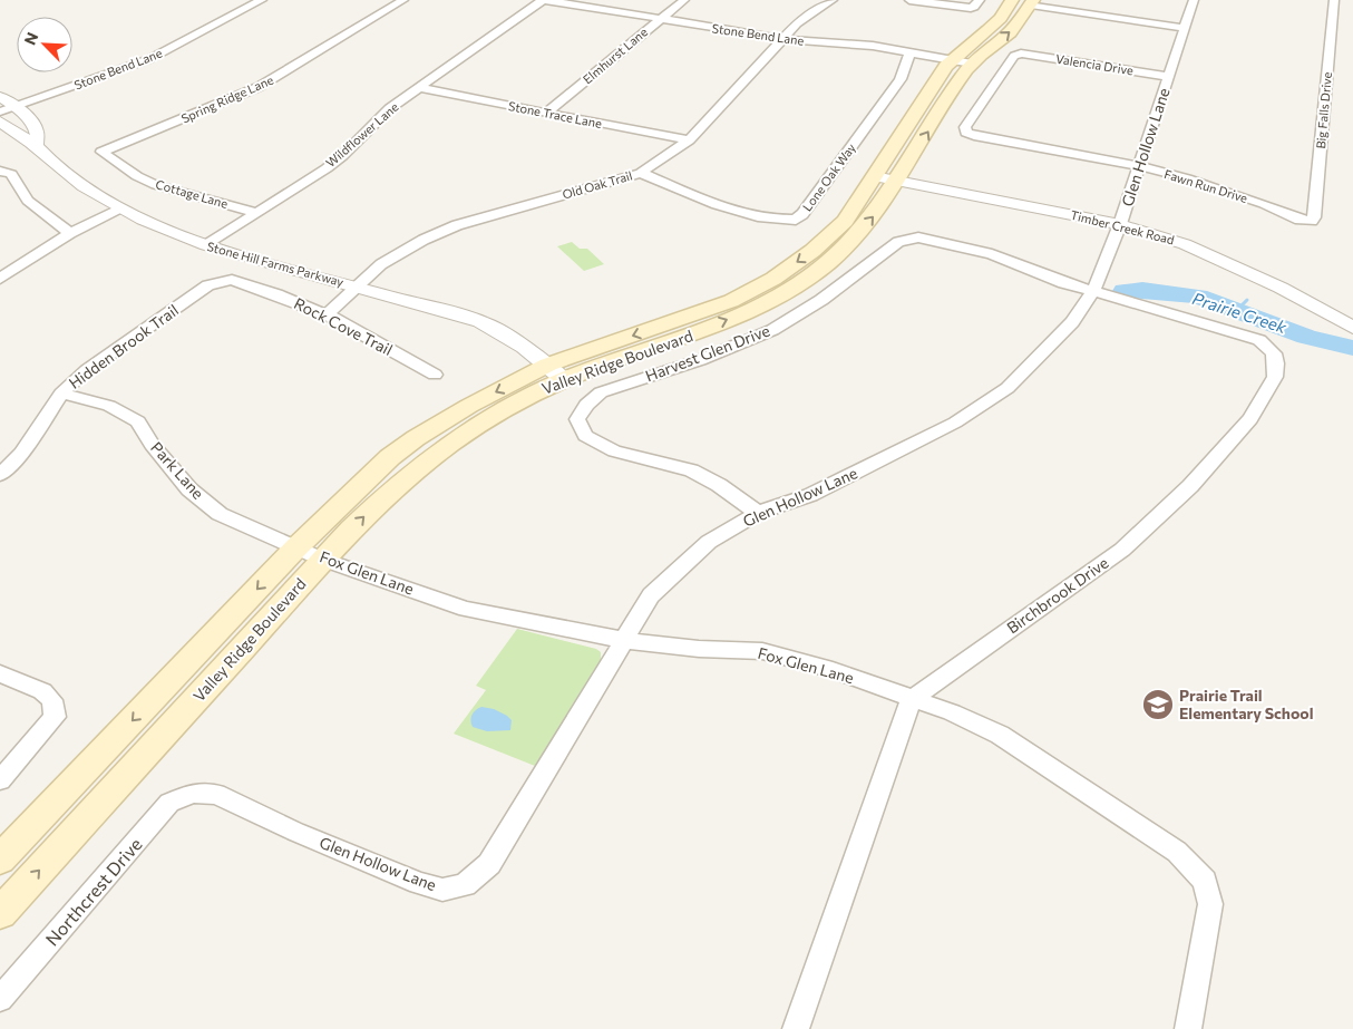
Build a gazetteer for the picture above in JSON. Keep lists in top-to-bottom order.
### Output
{
  "streets": {
    "main road": ["Valley Ridge Boulevard"],
    "street": [
      "Stone Bend Lane",
      "Elmhurst Lane",
      "Valencia Drive",
      "Spring Ridge Lane",
      "Big Falls Drive",
      "Stone Trace Lane",
      "Wildflower Lane",
      "Glen Hollow Lane",
      "Lone Oak Way",
      "Old Oak Trail",
      "Fawn Run Drive",
      "Cottage Lane",
      "Timber Creek Road",
      "Stone Hill Farms Parkway",
      "Rock Cove Trail",
      "Hidden Brook Trail",
      "Harvest Glen Drive",
      "Park Lane",
      "Fox Glen Lane",
      "Birchbrook Drive",
      "Northcrest Drive"
    ]
  },
  "crossings": [
    ["Stone Bend Lane", "Elmhurst Lane"],
    ["Stone Bend Lane", "Wildflower Lane"],
    ["Stone Bend Lane", "Lone Oak Way"],
    ["Stone Bend Lane", "Old Oak Trail"],
    ["Stone Bend Lane", "Valley Ridge Boulevard"],
    ["Elmhurst Lane", "Stone Trace Lane"],
    ["Valencia Drive", "Glen Hollow Lane"],
    ["Valencia Drive", "Fawn Run Drive"],
    ["Spring Ridge Lane", "Cottage Lane"],
    ["Big Falls Drive", "Fawn Run Drive"],
    ["Stone Trace Lane", "Wildflower Lane"],
    ["Stone Trace Lane", "Old Oak Trail"],
    ["Wildflower Lane", "Cottage Lane"],
    ["Wildflower Lane", "Stone Hill Farms Parkway"],
    ["Glen Hollow Lane", "Fawn Run Drive"],
    ["Glen Hollow Lane", "Timber Creek Road"],
    ["Glen Hollow Lane", "Harvest Glen Drive"],
    ["Glen Hollow Lane", "Fox Glen Lane"],
    ["Glen Hollow Lane", "Birchbrook Drive"],
    ["Glen Hollow Lane", "Northcrest Drive"],
    ["Lone Oak Way", "Old Oak Trail"],
    ["Old Oak Trail", "Stone Hill Farms Parkway"],
    ["Old Oak Trail", "Rock Cove Trail"],
    ["Timber Creek Road", "Valley Ridge Boulevard"],
    ["Stone Hill Farms Parkway", "Valley Ridge Boulevard"],
    ["Rock Cove Trail", "Hidden Brook Trail"],
    ["Hidden Brook Trail", "Park Lane"],
    ["Harvest Glen Drive", "Birchbrook Drive"],
    ["Valley Ridge Boulevard", "Park Lane"],
    ["Valley Ridge Boulevard", "Fox Glen Lane"],
    ["Park Lane", "Fox Glen Lane"],
    ["Fox Glen Lane", "Birchbrook Drive"]
  ],
  "water": ["Prairie Creek"],
  "places": {
    "school or university": ["Prairie Trail Elementary School"]
  },
  "north": "top left"
}
